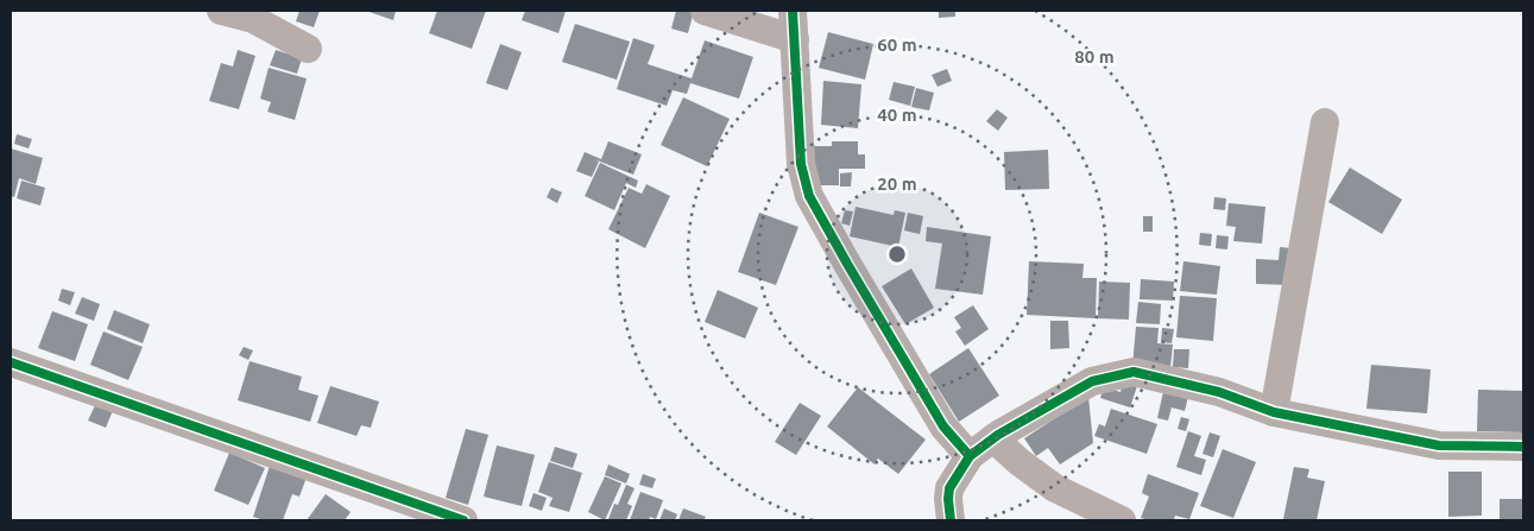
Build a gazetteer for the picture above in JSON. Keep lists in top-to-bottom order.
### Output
{
  "rings": [
    "60 m",
    "80 m",
    "40 m",
    "20 m"
  ]
}
